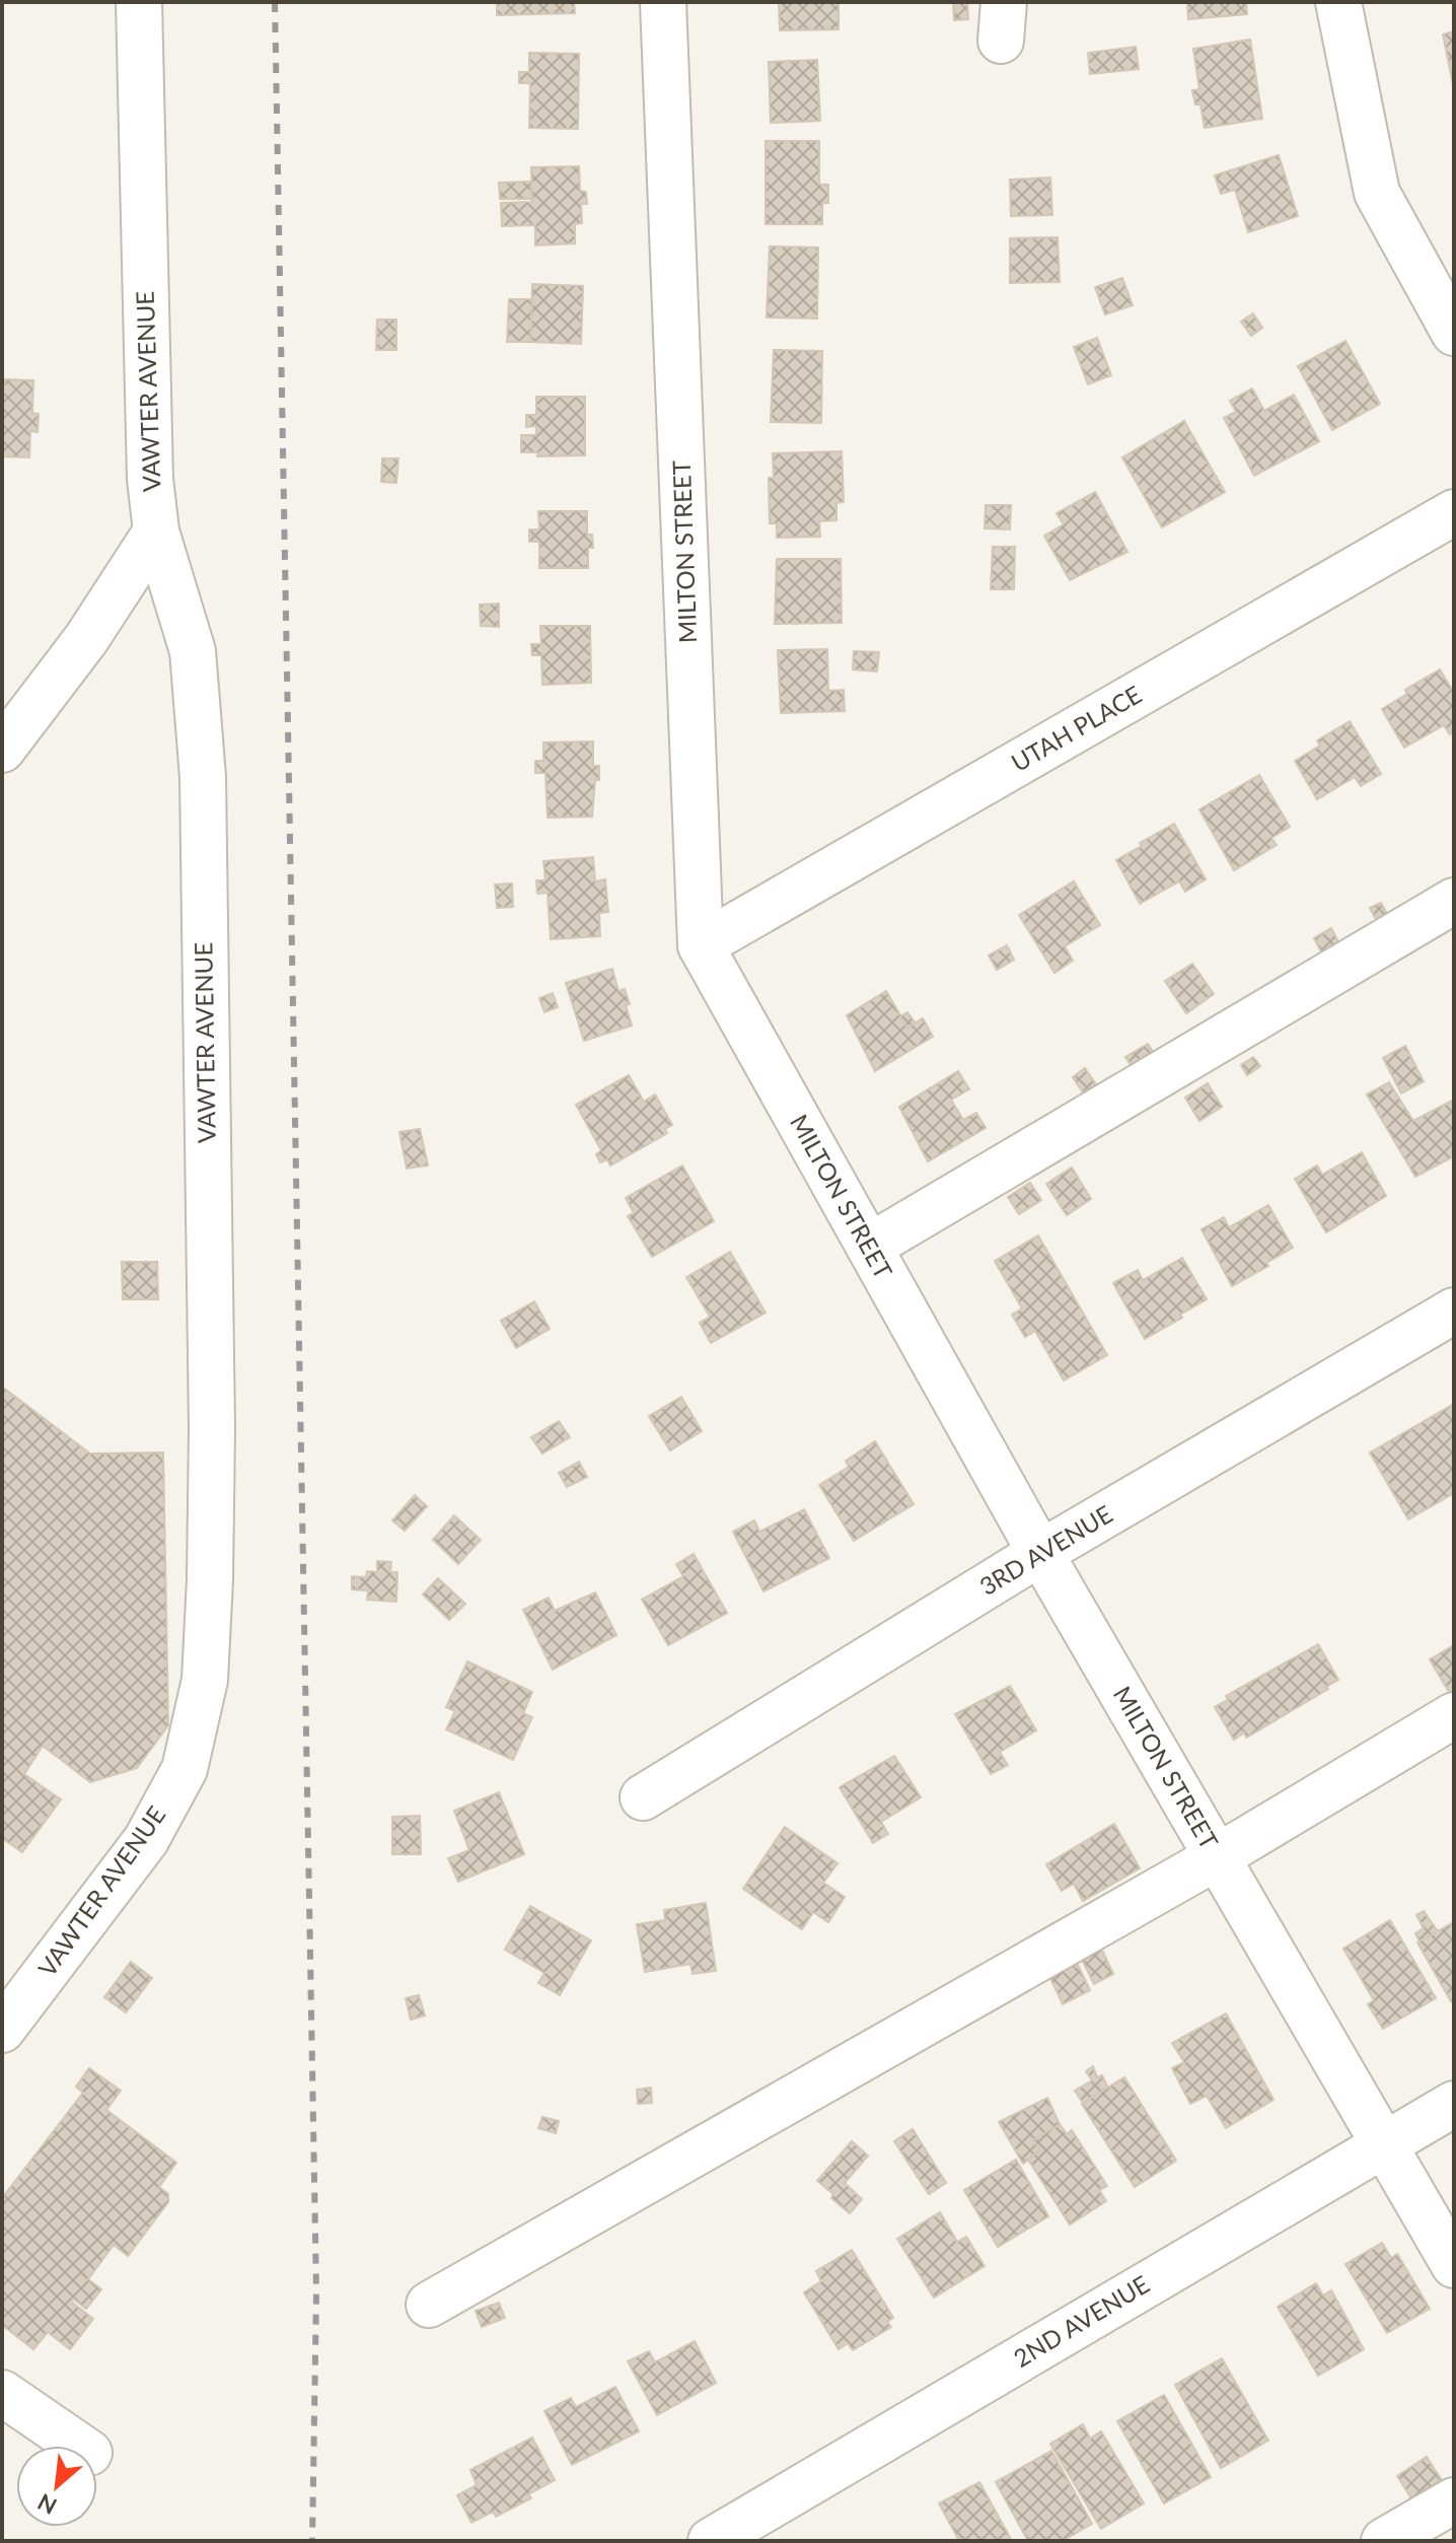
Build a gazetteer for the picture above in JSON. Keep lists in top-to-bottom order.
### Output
{
  "streets": {
    "street": [
      "VAWTER AVENUE",
      "MILTON STREET",
      "UTAH PLACE",
      "3RD AVENUE",
      "2ND AVENUE"
    ]
  },
  "crossings": [
    ["MILTON STREET", "UTAH PLACE"],
    ["MILTON STREET", "3RD AVENUE"],
    ["MILTON STREET", "2ND AVENUE"]
  ],
  "north": "bottom left"
}
